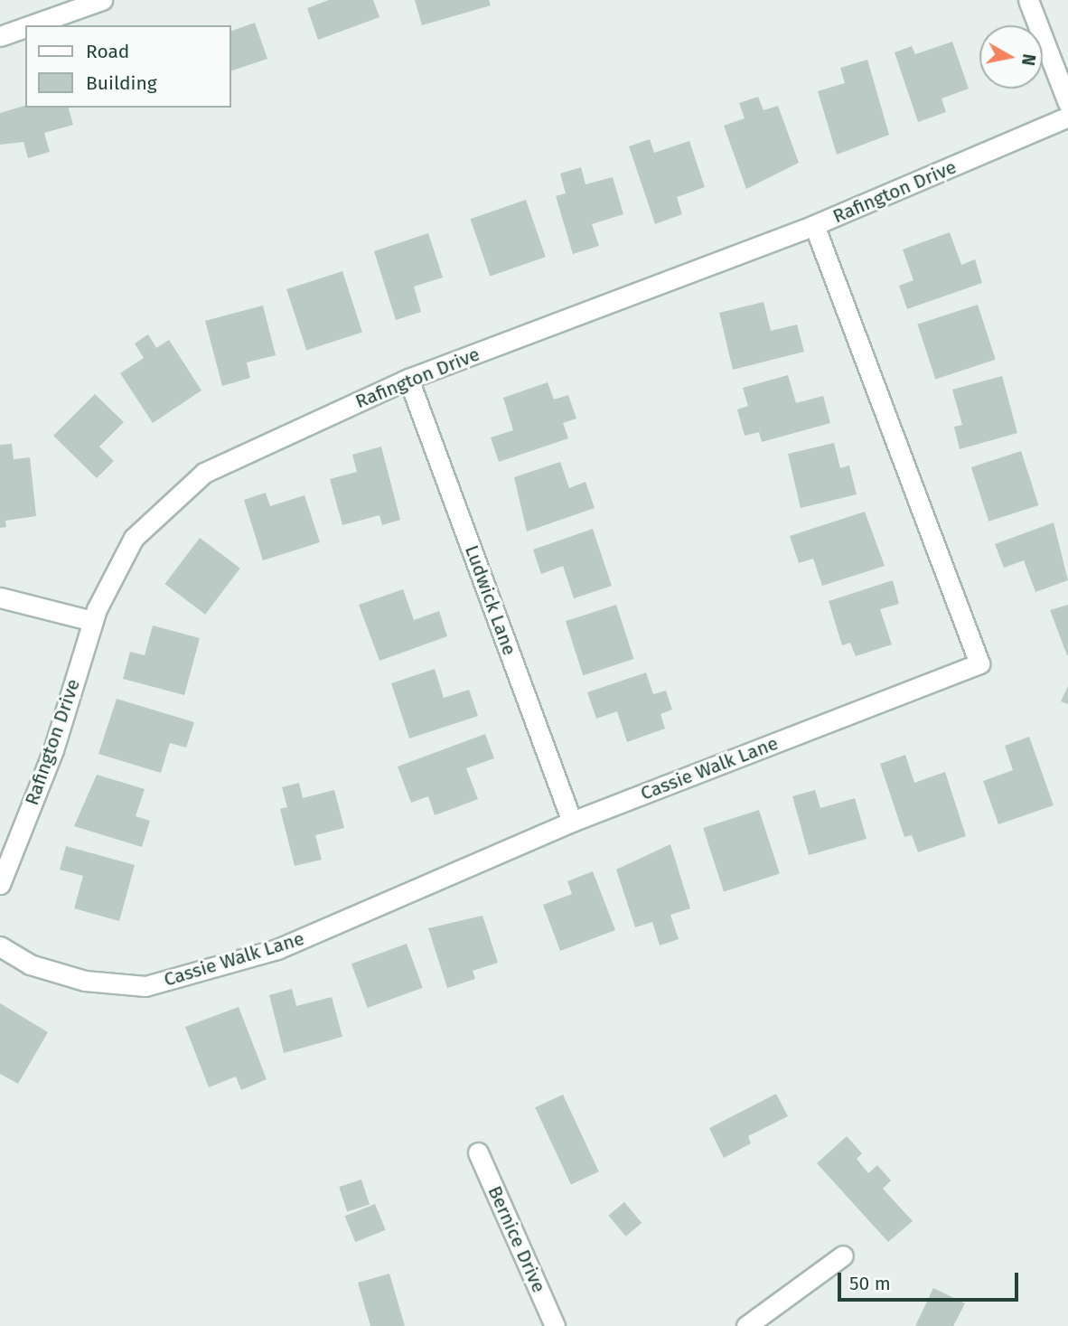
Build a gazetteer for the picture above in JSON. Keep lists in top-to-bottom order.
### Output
{
  "streets": {
    "street": [
      "Rafington Drive",
      "Ludwick Lane",
      "Cassie Walk Lane",
      "Bernice Drive"
    ]
  },
  "crossings": [
    ["Rafington Drive", "Ludwick Lane"],
    ["Rafington Drive", "Cassie Walk Lane"],
    ["Ludwick Lane", "Cassie Walk Lane"]
  ],
  "legend": ["Road", "Building"],
  "scale_bar": "50 m",
  "north": "right"
}
